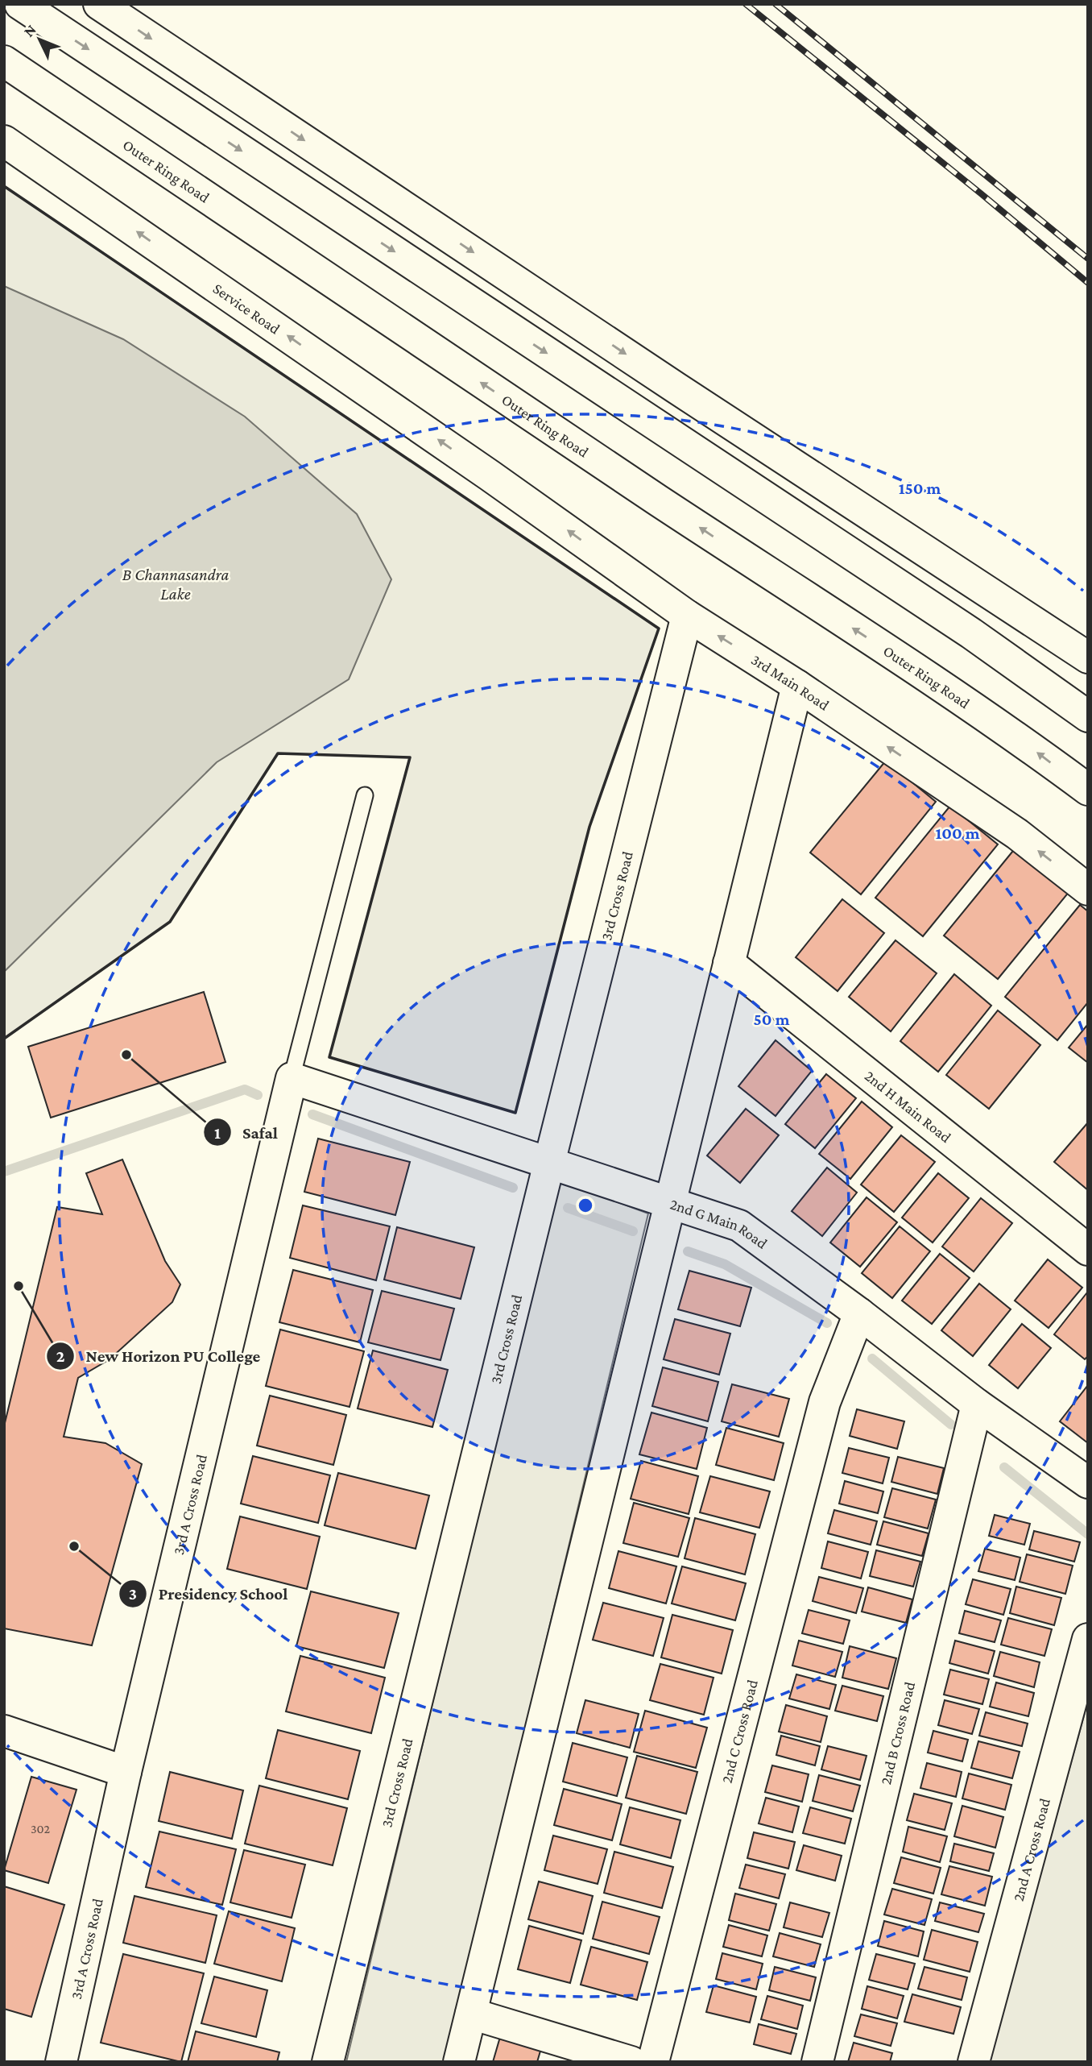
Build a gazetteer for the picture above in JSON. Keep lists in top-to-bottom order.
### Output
{
  "streets": {
    "main road": [
      "Outer Ring Road",
      "Service Road",
      "3rd Main Road",
      "3rd Cross Road",
      "2nd H Main Road",
      "2nd G Main Road",
      "3rd A Cross Road",
      "2nd C Cross Road",
      "2nd B Cross Road",
      "2nd A Cross Road"
    ]
  },
  "crossings": [
    ["Service Road", "3rd Main Road"],
    ["3rd Main Road", "3rd Cross Road"],
    ["3rd Cross Road", "2nd G Main Road"],
    ["2nd G Main Road", "3rd A Cross Road"],
    ["2nd G Main Road", "2nd C Cross Road"],
    ["2nd G Main Road", "2nd B Cross Road"]
  ],
  "water": ["B Channasandra Lake"],
  "places": ["Safal", "New Horizon PU College", "Presidency School"],
  "house_numbers": ["302"],
  "north": "top left",
  "rings": ["150 m", "100 m", "50 m"]
}
